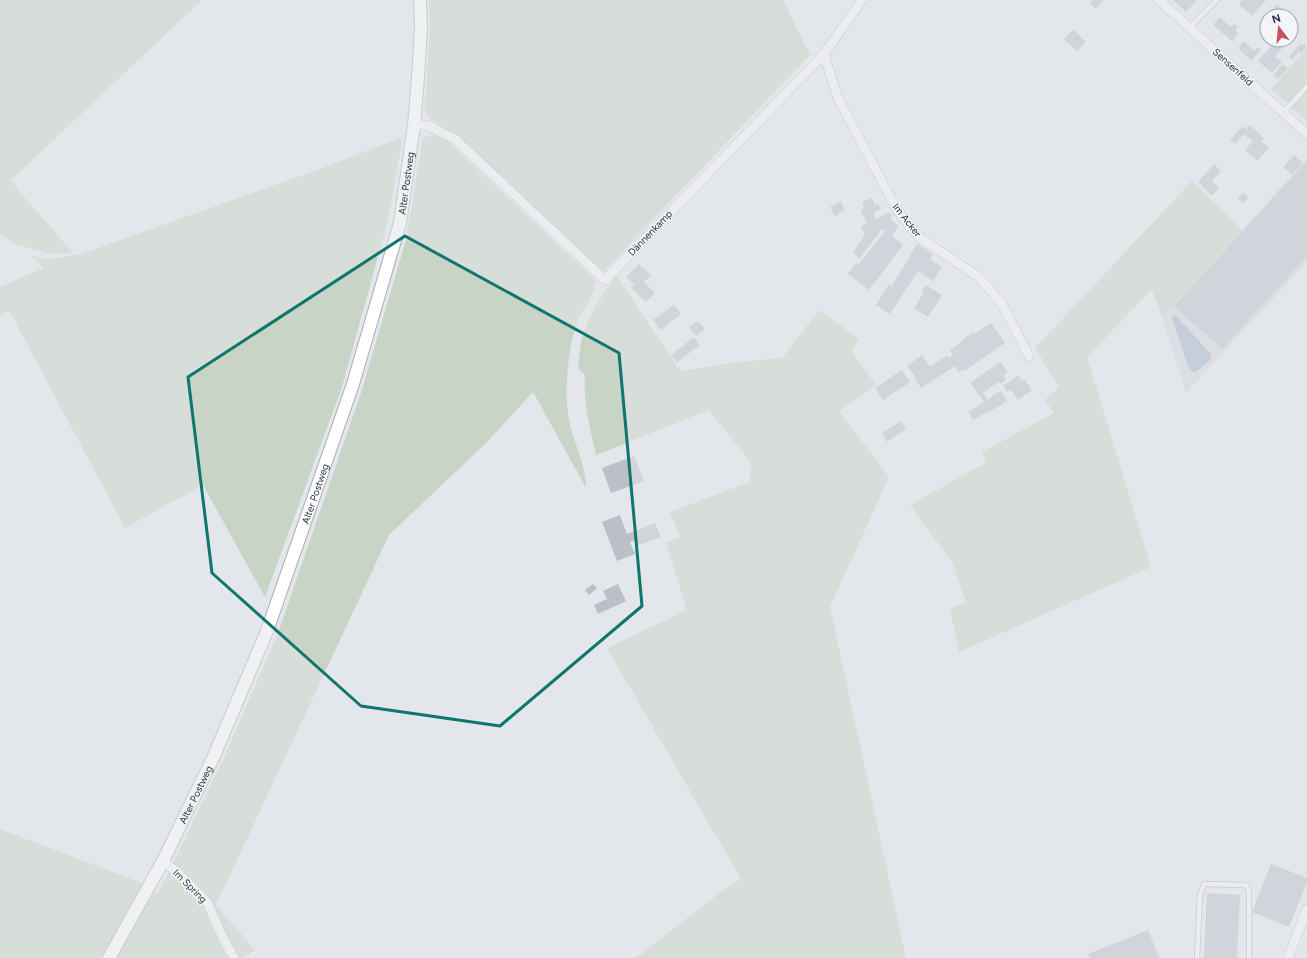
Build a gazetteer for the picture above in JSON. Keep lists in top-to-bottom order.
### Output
{
  "streets": {
    "main road": ["Alter Postweg"],
    "street": [
      "Sensenfeld",
      "Im Acker",
      "Dännenkamp",
      "Im Spring"
    ]
  },
  "crossings": [
    ["Alter Postweg", "Dännenkamp"],
    ["Alter Postweg", "Im Spring"],
    ["Im Acker", "Dännenkamp"]
  ],
  "north": "top"
}
